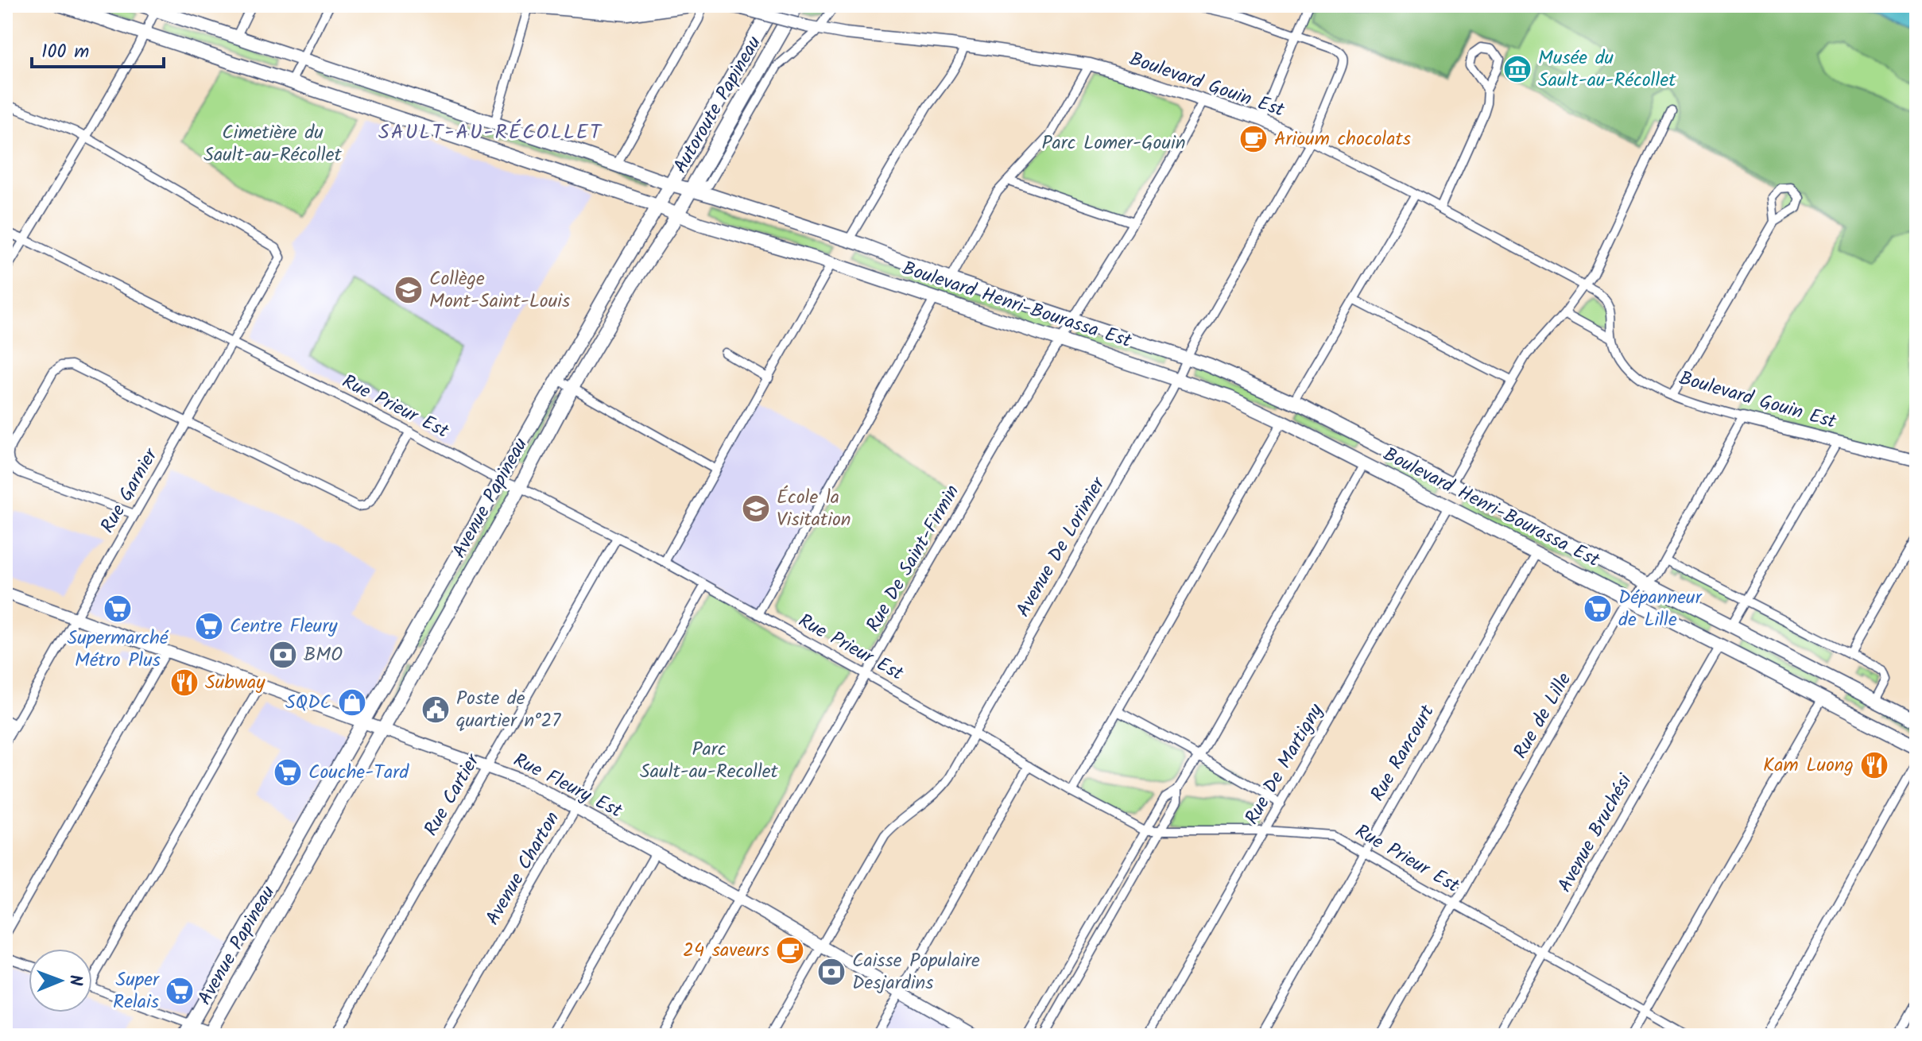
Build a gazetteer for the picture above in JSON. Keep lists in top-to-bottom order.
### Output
{
  "streets": {
    "highway": ["Autoroute Papineau"],
    "main road": ["Boulevard Henri-Bourassa Est", "Avenue Papineau"],
    "street": [
      "Boulevard Gouin Est",
      "Rue Prieur Est",
      "Rue Garnier",
      "Avenue De Lorimier",
      "Rue De Saint-Firmin",
      "Rue de Lille",
      "Rue Rancourt",
      "Rue De Martigny",
      "Rue Fleury Est",
      "Rue Cartier",
      "Avenue Bruchési",
      "Avenue Charton"
    ]
  },
  "crossings": [
    ["Boulevard Gouin Est", "Avenue Papineau"],
    ["Boulevard Gouin Est", "Avenue De Lorimier"],
    ["Boulevard Gouin Est", "Rue De Saint-Firmin"],
    ["Boulevard Gouin Est", "Rue de Lille"],
    ["Autoroute Papineau", "Boulevard Henri-Bourassa Est"],
    ["Autoroute Papineau", "Avenue Papineau"],
    ["Boulevard Henri-Bourassa Est", "Avenue Papineau"],
    ["Boulevard Henri-Bourassa Est", "Avenue De Lorimier"],
    ["Boulevard Henri-Bourassa Est", "Rue De Saint-Firmin"],
    ["Boulevard Henri-Bourassa Est", "Rue de Lille"],
    ["Boulevard Henri-Bourassa Est", "Rue Rancourt"],
    ["Boulevard Henri-Bourassa Est", "Rue De Martigny"],
    ["Boulevard Henri-Bourassa Est", "Avenue Bruchési"],
    ["Rue Prieur Est", "Rue Garnier"],
    ["Rue Prieur Est", "Avenue Papineau"],
    ["Rue Prieur Est", "Avenue De Lorimier"],
    ["Rue Prieur Est", "Rue De Saint-Firmin"],
    ["Rue Prieur Est", "Rue de Lille"],
    ["Rue Prieur Est", "Rue Rancourt"],
    ["Rue Prieur Est", "Rue De Martigny"],
    ["Rue Prieur Est", "Rue Cartier"],
    ["Rue Prieur Est", "Avenue Bruchési"],
    ["Rue Prieur Est", "Avenue Charton"],
    ["Rue Garnier", "Rue Fleury Est"],
    ["Avenue Papineau", "Rue Fleury Est"],
    ["Avenue De Lorimier", "Rue Fleury Est"],
    ["Rue De Saint-Firmin", "Rue Fleury Est"],
    ["Rue Fleury Est", "Rue Cartier"],
    ["Rue Fleury Est", "Avenue Charton"]
  ],
  "districts": ["SAULT-AU-RÉCOLLET"],
  "parks": ["Cimetière du Sault-au-Récollet", "Parc Lomer-Gouin", "Parc Sault-au-Recollet"],
  "places": {
    "museum": ["Musée du Sault-au-Récollet"],
    "cafe": ["Arioum chocolats", "24 saveurs"],
    "school or university": ["Collège Mont-Saint-Louis", "École la Visitation"],
    "supermarket": [
      "Supermarché Métro Plus",
      "Dépanneur de Lille",
      "Centre Fleury",
      "Couche-Tard",
      "Super Relais"
    ],
    "bank": ["BMO", "Caisse Populaire Desjardins"],
    "restaurant": ["Subway", "Kam Luong"],
    "shop": ["SQDC"],
    "public building": ["Poste de quartier n°27"]
  },
  "scale_bar": "100 m",
  "north": "right"
}
